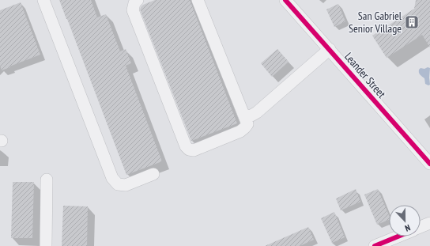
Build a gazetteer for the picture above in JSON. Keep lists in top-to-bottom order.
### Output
{
  "streets": {
    "street": ["Leander Street"]
  },
  "places": {
    "building": ["San Gabriel Senior Village"]
  },
  "north": "bottom"
}
